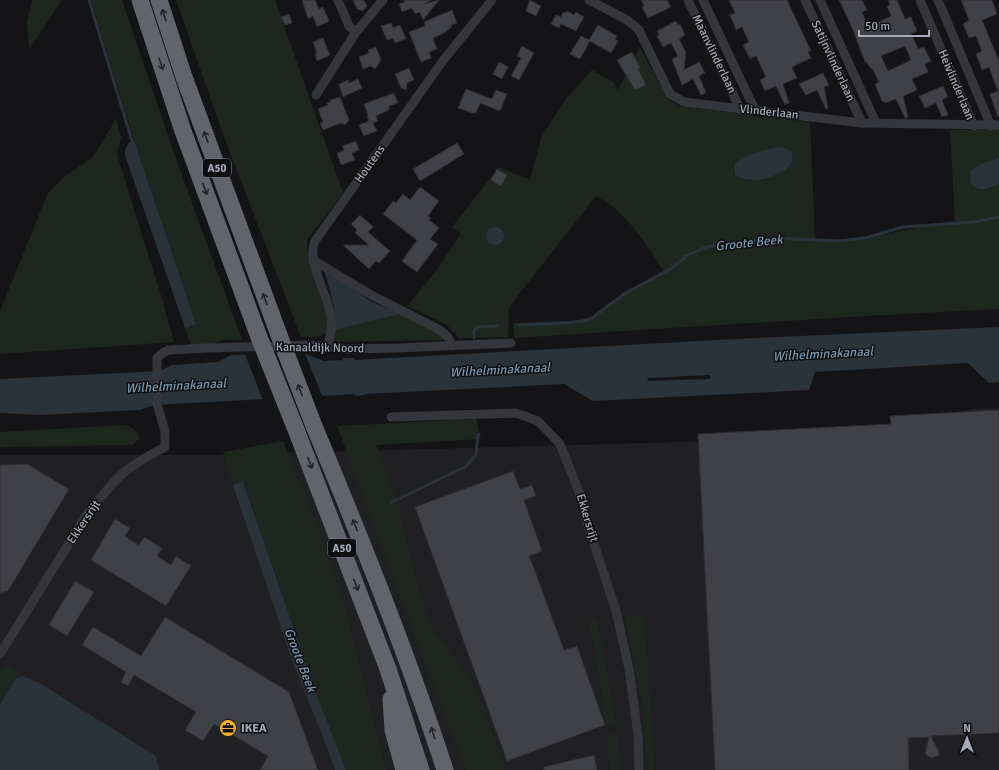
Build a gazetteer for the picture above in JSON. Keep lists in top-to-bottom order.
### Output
{
  "streets": {
    "highway": ["A50"],
    "street": [
      "Maanvlinderlaan",
      "Satijnvlinderlaan",
      "Heivlinderlaan",
      "Vlinderlaan",
      "Houtens",
      "Kanaaldijk Noord",
      "Ekkersrijt"
    ]
  },
  "crossings": [
    ["Maanvlinderlaan", "Vlinderlaan"],
    ["Satijnvlinderlaan", "Vlinderlaan"],
    ["Heivlinderlaan", "Vlinderlaan"],
    ["Houtens", "Kanaaldijk Noord"],
    ["Kanaaldijk Noord", "Ekkersrijt"]
  ],
  "water": ["Groote Beek", "Wilhelminakanaal"],
  "places": {
    "office": ["IKEA"]
  },
  "scale_bar": "50 m",
  "north": "top"
}
